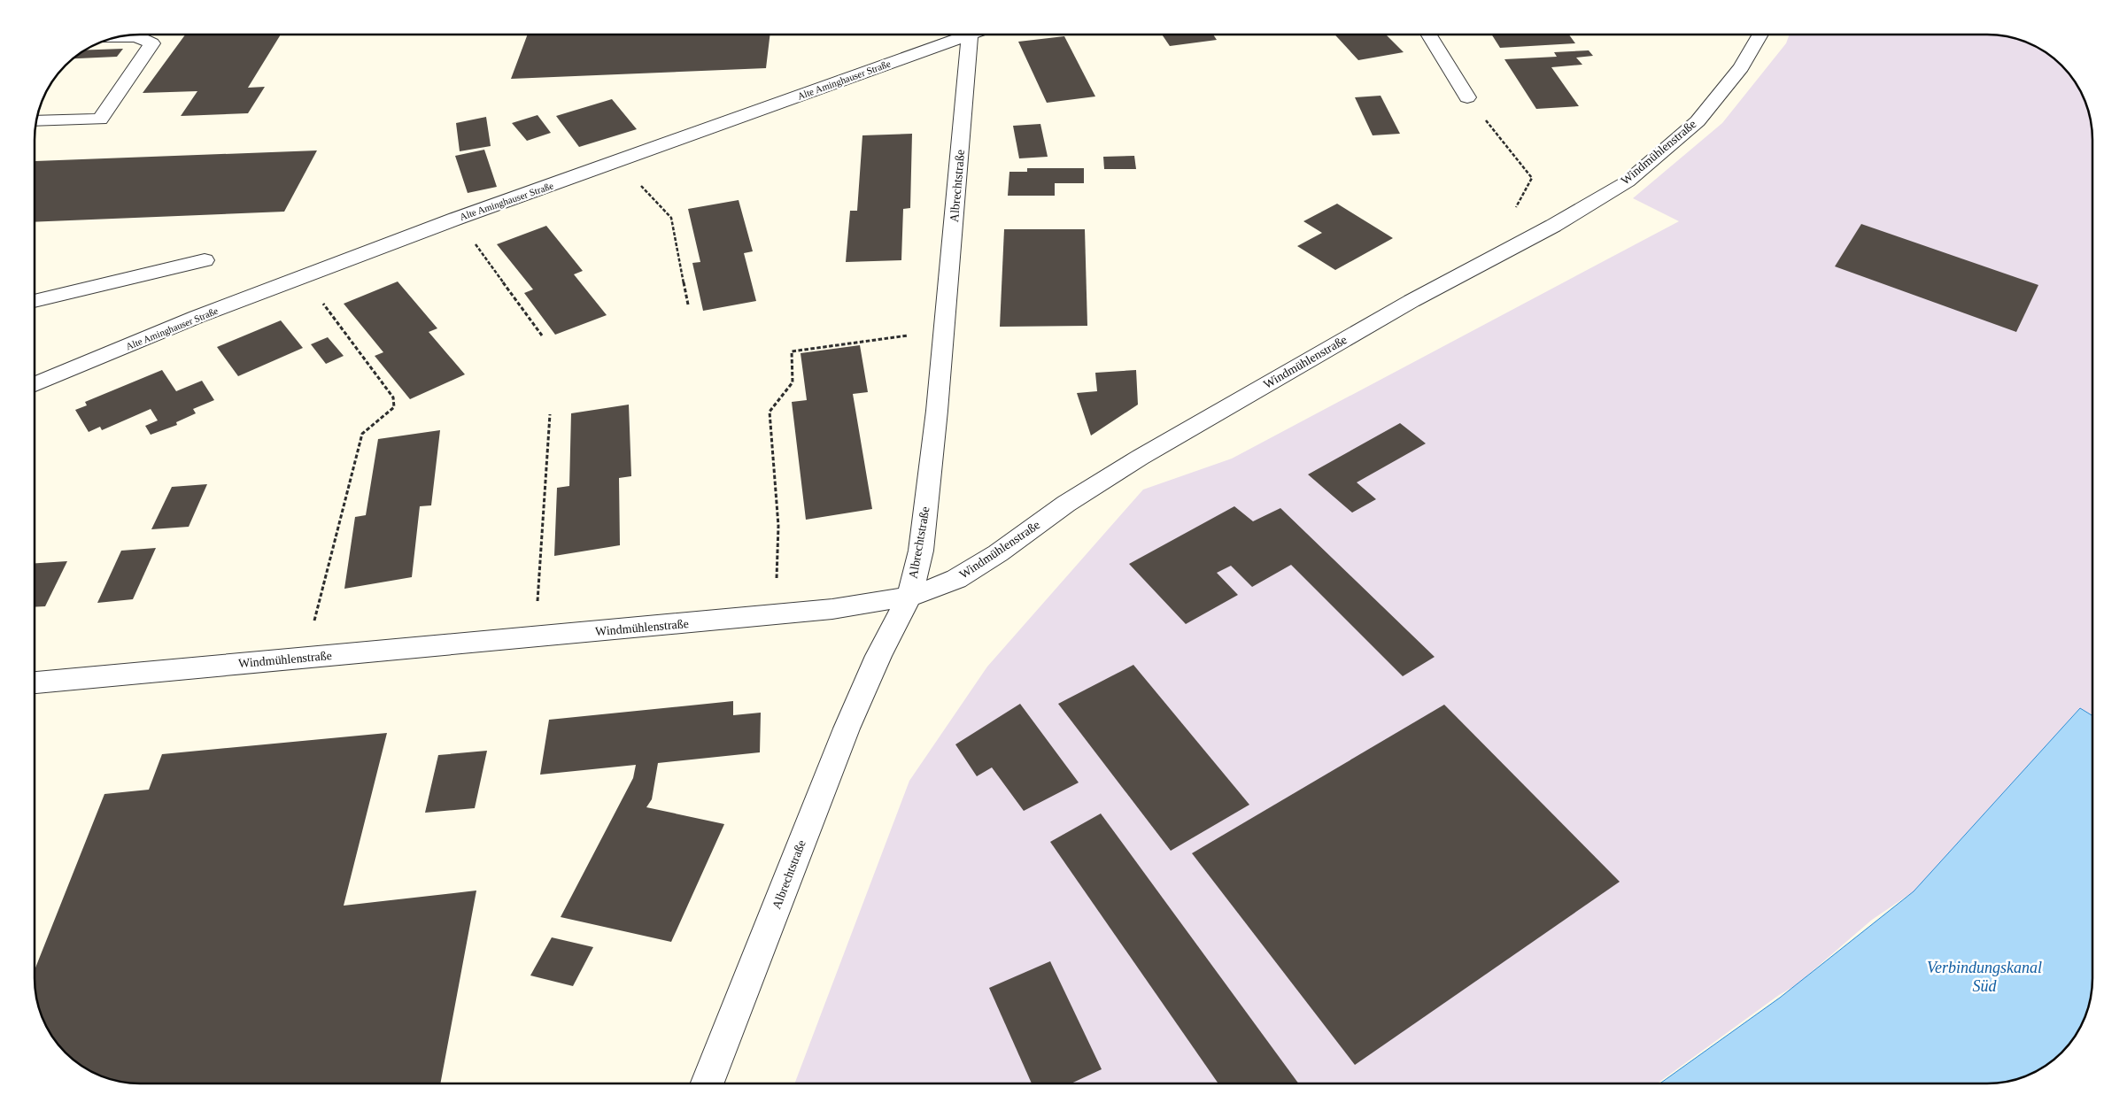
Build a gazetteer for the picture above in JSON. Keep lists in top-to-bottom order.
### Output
{
  "streets": {
    "street": ["Alte Aminghauser Straße", "Windmühlenstraße", "Albrechtstraße"]
  },
  "crossings": [
    ["Windmühlenstraße", "Albrechtstraße"]
  ],
  "water": ["Verbindungskanal Süd"]
}
